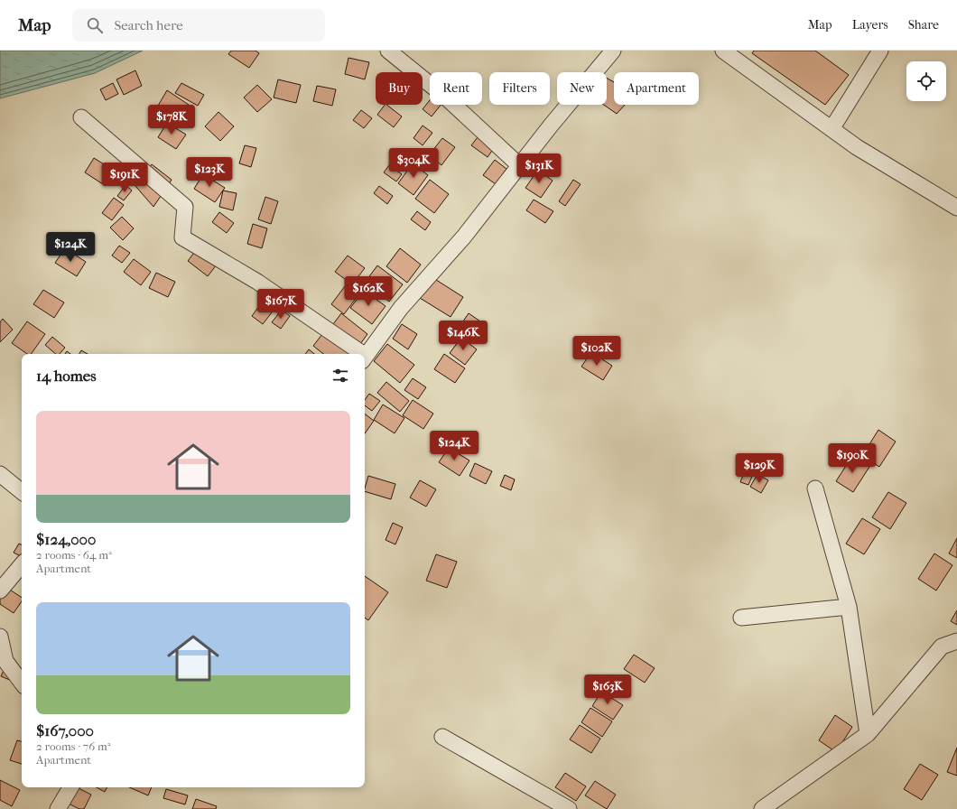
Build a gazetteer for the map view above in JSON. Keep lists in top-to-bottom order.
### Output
{
  "page": {
    "header": "Map",
    "search": "Search here",
    "nav": ["Map", "Layers", "Share"],
    "chip": [
      "Buy",
      "Rent",
      "Filters",
      "New",
      "Apartment"
    ],
    "price": [
      "$178K",
      "$304K",
      "$131K",
      "$123K",
      "$191K",
      "$124K",
      "$162K",
      "$167K",
      "$146K",
      "$102K",
      "$124K",
      "$190K",
      "$129K",
      "$163K"
    ],
    "heading": "14 homes",
    "list": [
      {
        "name": "$124,000",
        "note": "2 rooms · 64 m² · Apartment"
      },
      {
        "name": "$167,000",
        "note": "2 rooms · 76 m² · Apartment"
      }
    ]
  }
}
